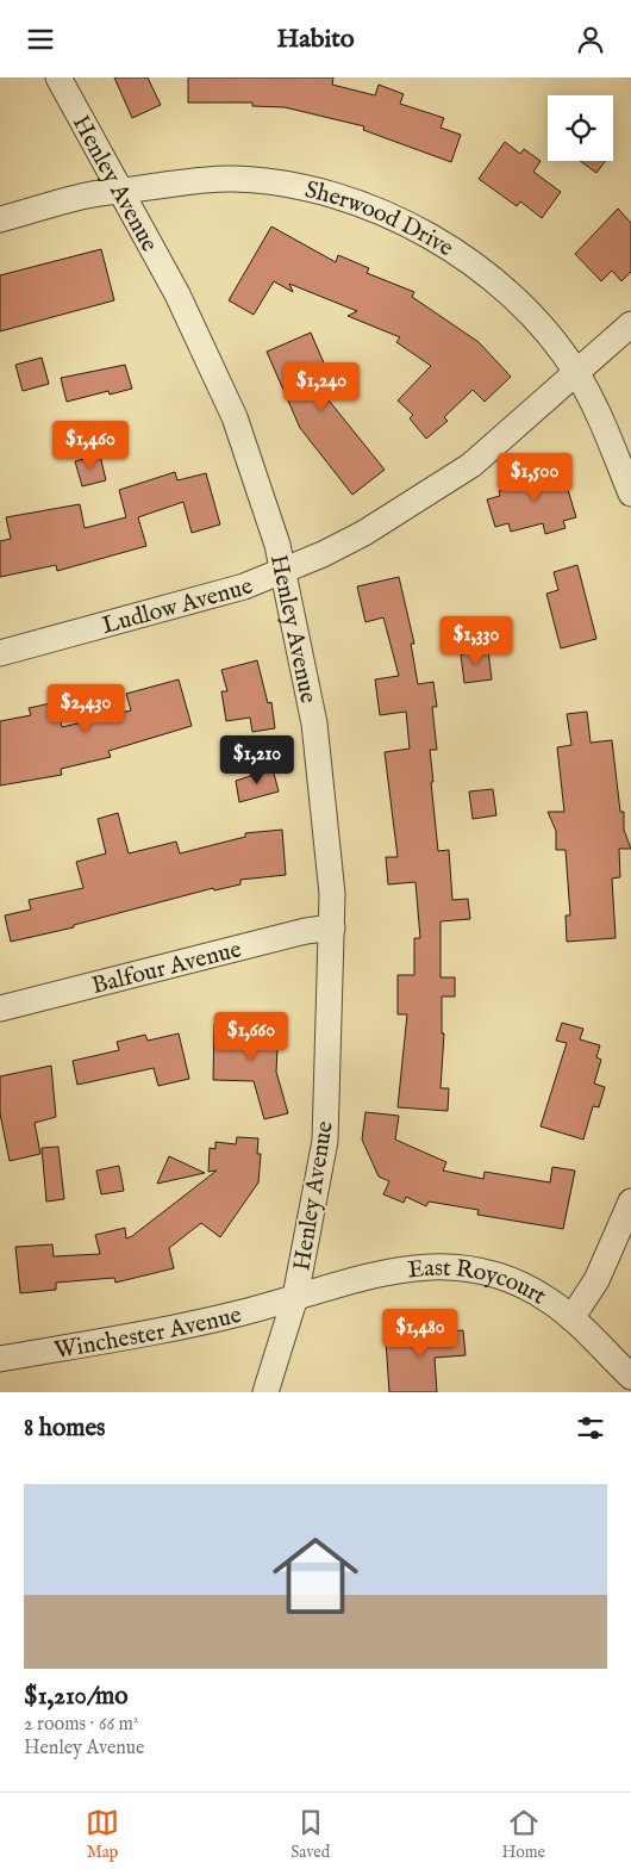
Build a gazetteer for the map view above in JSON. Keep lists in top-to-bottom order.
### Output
{
  "streets": {
    "street": [
      "Henley Avenue",
      "Sherwood Drive",
      "Ludlow Avenue",
      "Balfour Avenue",
      "East Roycourt",
      "Winchester Avenue"
    ]
  },
  "crossings": [
    ["Henley Avenue", "Sherwood Drive"],
    ["Henley Avenue", "Ludlow Avenue"],
    ["Henley Avenue", "Balfour Avenue"],
    ["Henley Avenue", "East Roycourt"],
    ["Henley Avenue", "Winchester Avenue"],
    ["Sherwood Drive", "Ludlow Avenue"],
    ["East Roycourt", "Winchester Avenue"]
  ],
  "page": {
    "header": "Habito",
    "price": [
      "$1,240",
      "$1,460",
      "$1,500",
      "$1,330",
      "$2,430",
      "$1,210",
      "$1,660",
      "$1,480"
    ],
    "heading": "8 homes",
    "list": [
      {
        "name": "$1,210/mo",
        "note": "2 rooms · 66 m² · Henley Avenue"
      }
    ],
    "tabs": ["Map", "Saved", "Home"]
  }
}
